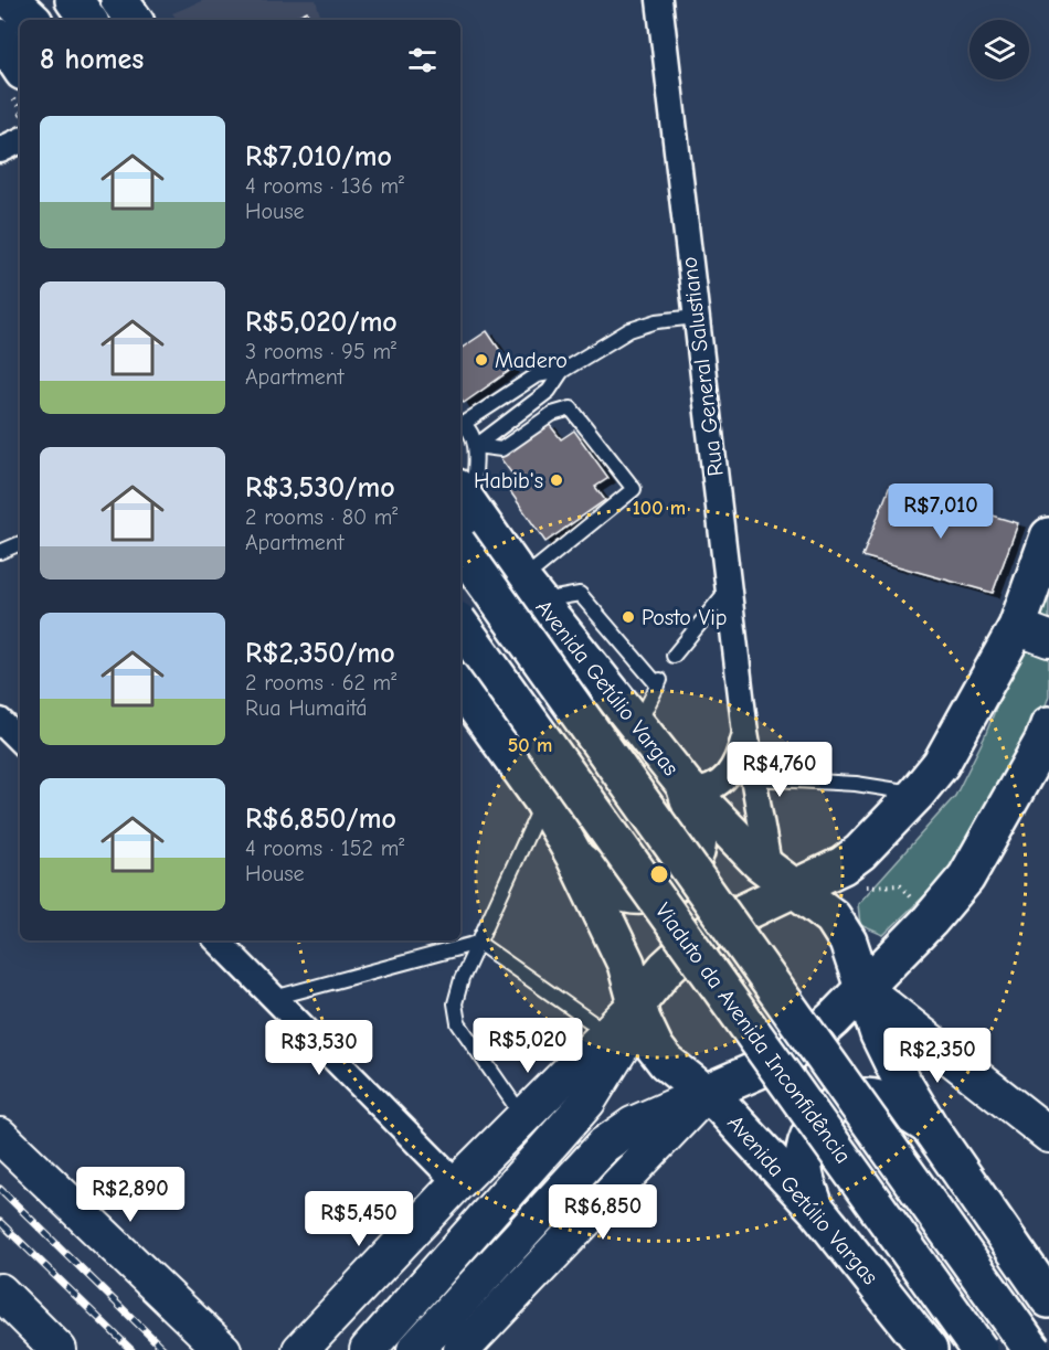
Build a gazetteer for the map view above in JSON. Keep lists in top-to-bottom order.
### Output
{
  "streets": {
    "main road": ["Avenida Getúlio Vargas", "Viaduto da Avenida Inconfidência"],
    "street": ["Rua General Salustiano"]
  },
  "crossings": [
    ["Rua General Salustiano", "Avenida Getúlio Vargas"]
  ],
  "places": ["Madero", "Habib's", "Posto Vip"],
  "page": {
    "heading": "8 homes",
    "list": [
      {
        "name": "R$7,010/mo",
        "note": "4 rooms · 136 m² · House"
      },
      {
        "name": "R$5,020/mo",
        "note": "3 rooms · 95 m² · Apartment"
      },
      {
        "name": "R$3,530/mo",
        "note": "2 rooms · 80 m² · Apartment"
      },
      {
        "name": "R$2,350/mo",
        "note": "2 rooms · 62 m² · Rua Humaitá"
      },
      {
        "name": "R$6,850/mo",
        "note": "4 rooms · 152 m² · House"
      }
    ],
    "price": [
      "R$7,010",
      "R$4,760",
      "R$5,020",
      "R$3,530",
      "R$2,350",
      "R$2,890",
      "R$6,850",
      "R$5,450"
    ]
  },
  "rings": ["100 m", "50 m"]
}
